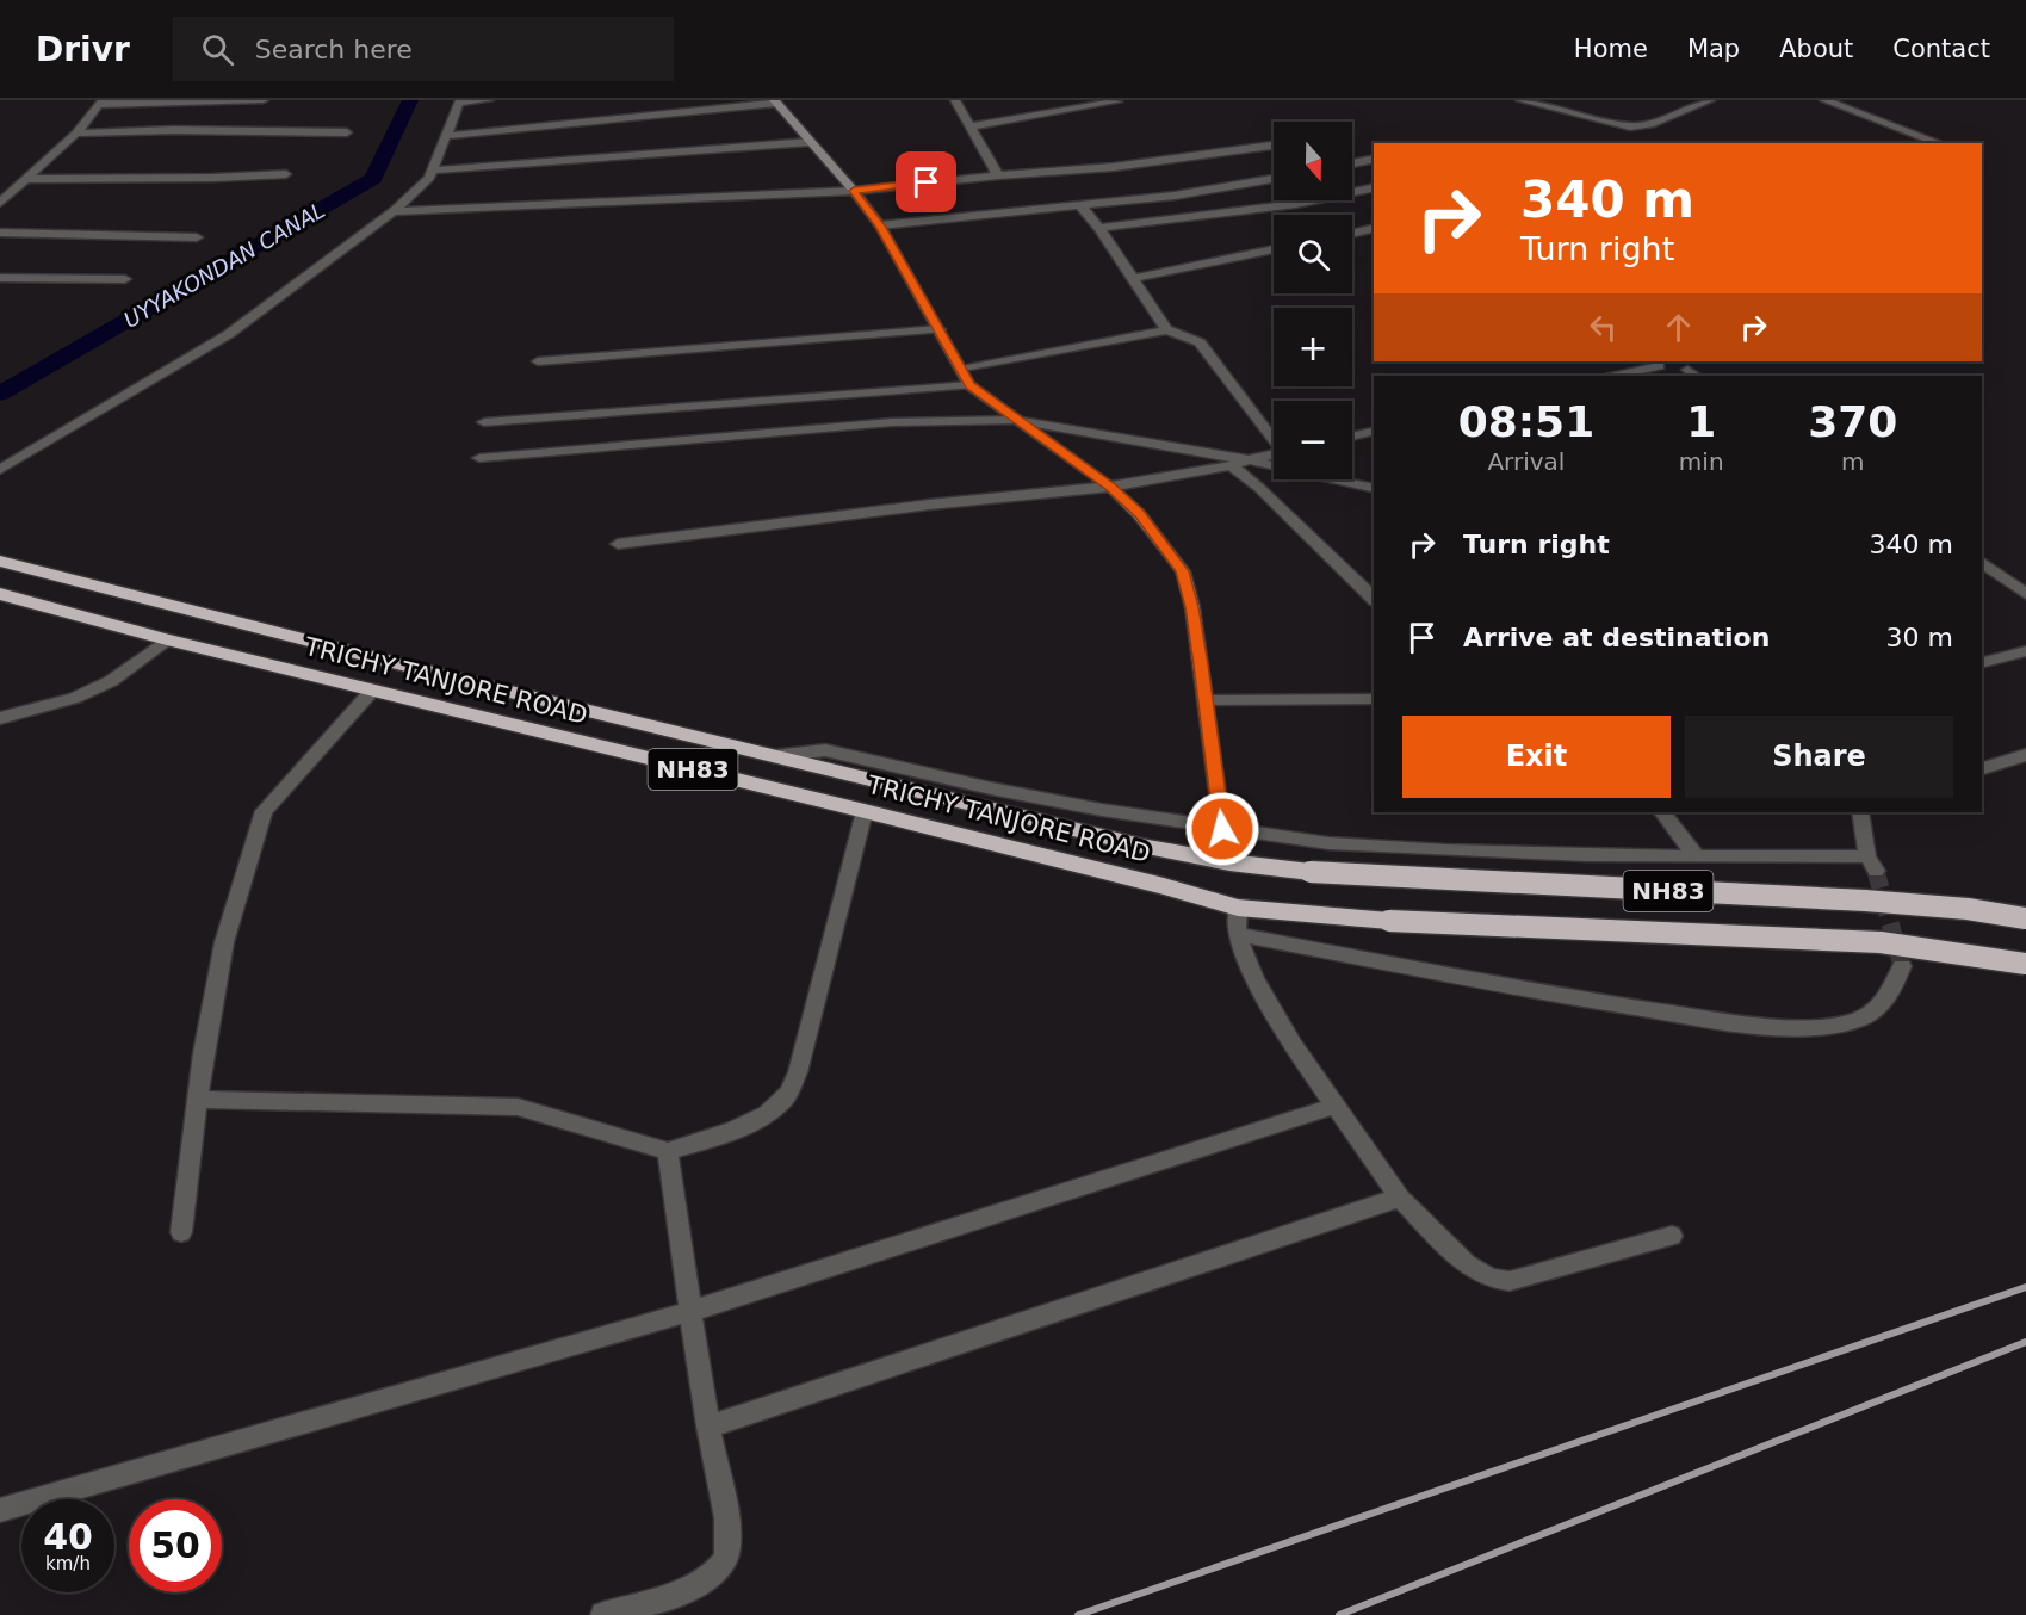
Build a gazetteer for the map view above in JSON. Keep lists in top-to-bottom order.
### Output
{
  "streets": {
    "highway": ["TRICHY TANJORE ROAD", "NH83"]
  },
  "water": ["UYYAKONDAN CANAL"],
  "north": "bottom",
  "page": {
    "header": "Drivr",
    "search": "Search here",
    "nav": [
      "Home",
      "Map",
      "About",
      "Contact"
    ],
    "map_buttons": ["+", "−"],
    "turn": ["340 m", "Turn right"],
    "eta": [
      "08:51",
      "Arrival",
      "1",
      "min",
      "370",
      "m"
    ],
    "list": [
      {
        "name": "Turn right",
        "value": "340 m"
      },
      {
        "name": "Arrive at destination",
        "value": "30 m"
      }
    ],
    "buttons": ["Exit", "Share"],
    "speed": "40 km/h",
    "limit": "50"
  }
}
